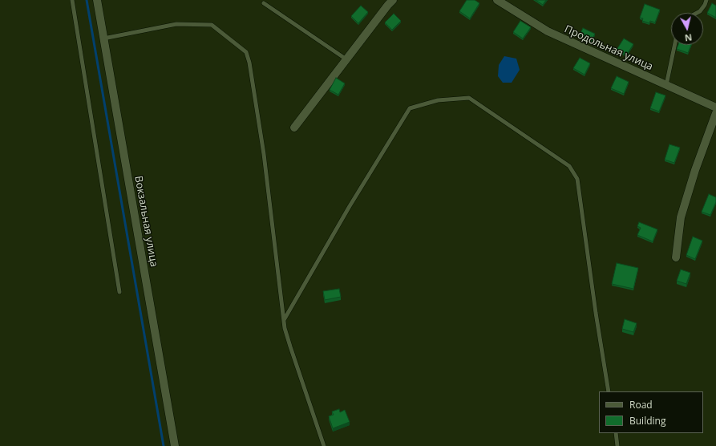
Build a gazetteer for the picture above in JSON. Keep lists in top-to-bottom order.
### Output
{
  "streets": {
    "street": ["Продольная улица", "Вокзальная улица"]
  },
  "legend": ["Road", "Building"],
  "north": "bottom"
}
